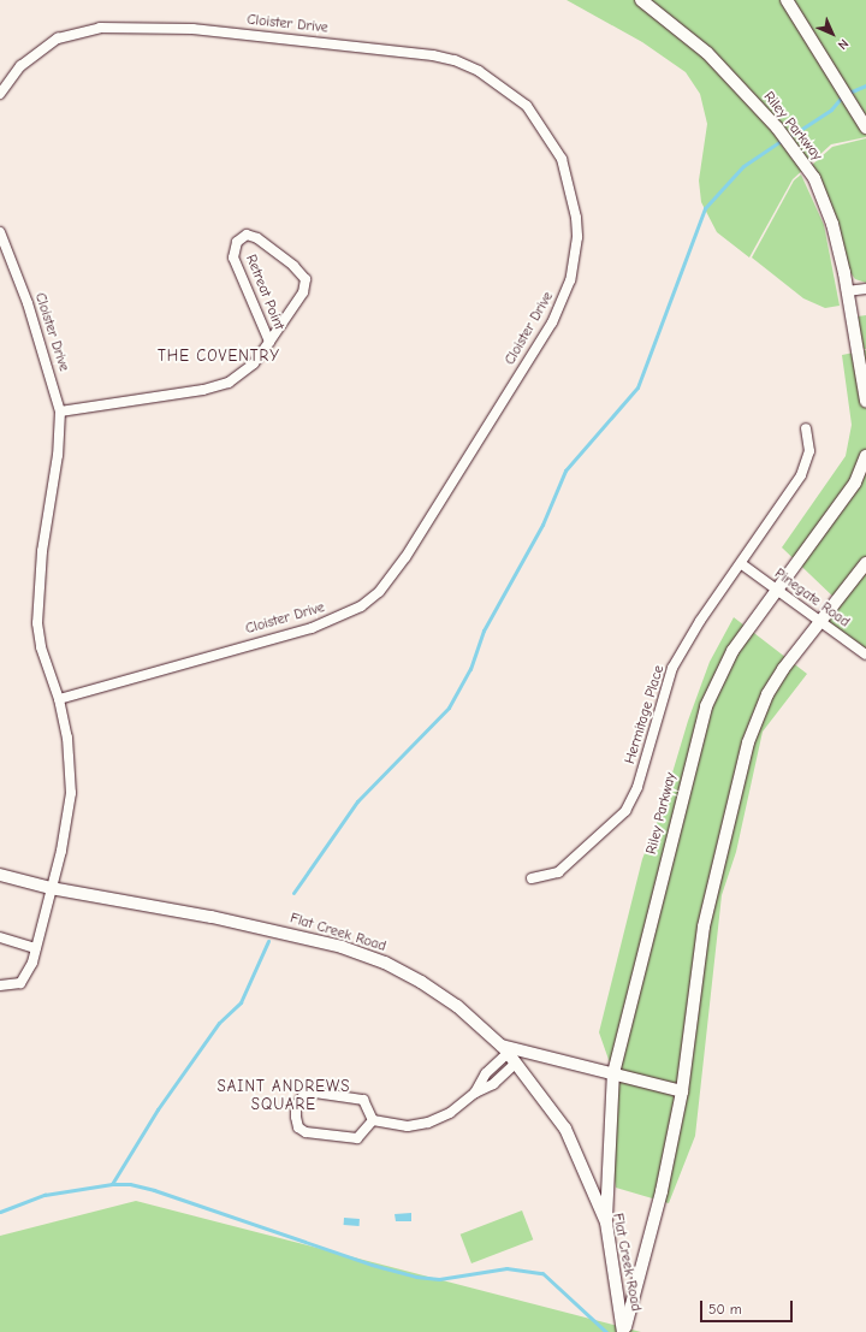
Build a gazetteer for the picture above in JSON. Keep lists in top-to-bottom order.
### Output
{
  "streets": {
    "street": [
      "Cloister Drive",
      "Riley Parkway",
      "Retreat Point",
      "Pinegate Road",
      "Hermitage Place",
      "Flat Creek Road"
    ]
  },
  "crossings": [
    ["Cloister Drive", "Retreat Point"],
    ["Cloister Drive", "Flat Creek Road"],
    ["Riley Parkway", "Pinegate Road"],
    ["Riley Parkway", "Flat Creek Road"],
    ["Pinegate Road", "Hermitage Place"]
  ],
  "districts": ["THE COVENTRY", "SAINT ANDREWS SQUARE"],
  "scale_bar": "50 m",
  "north": "bottom right"
}
